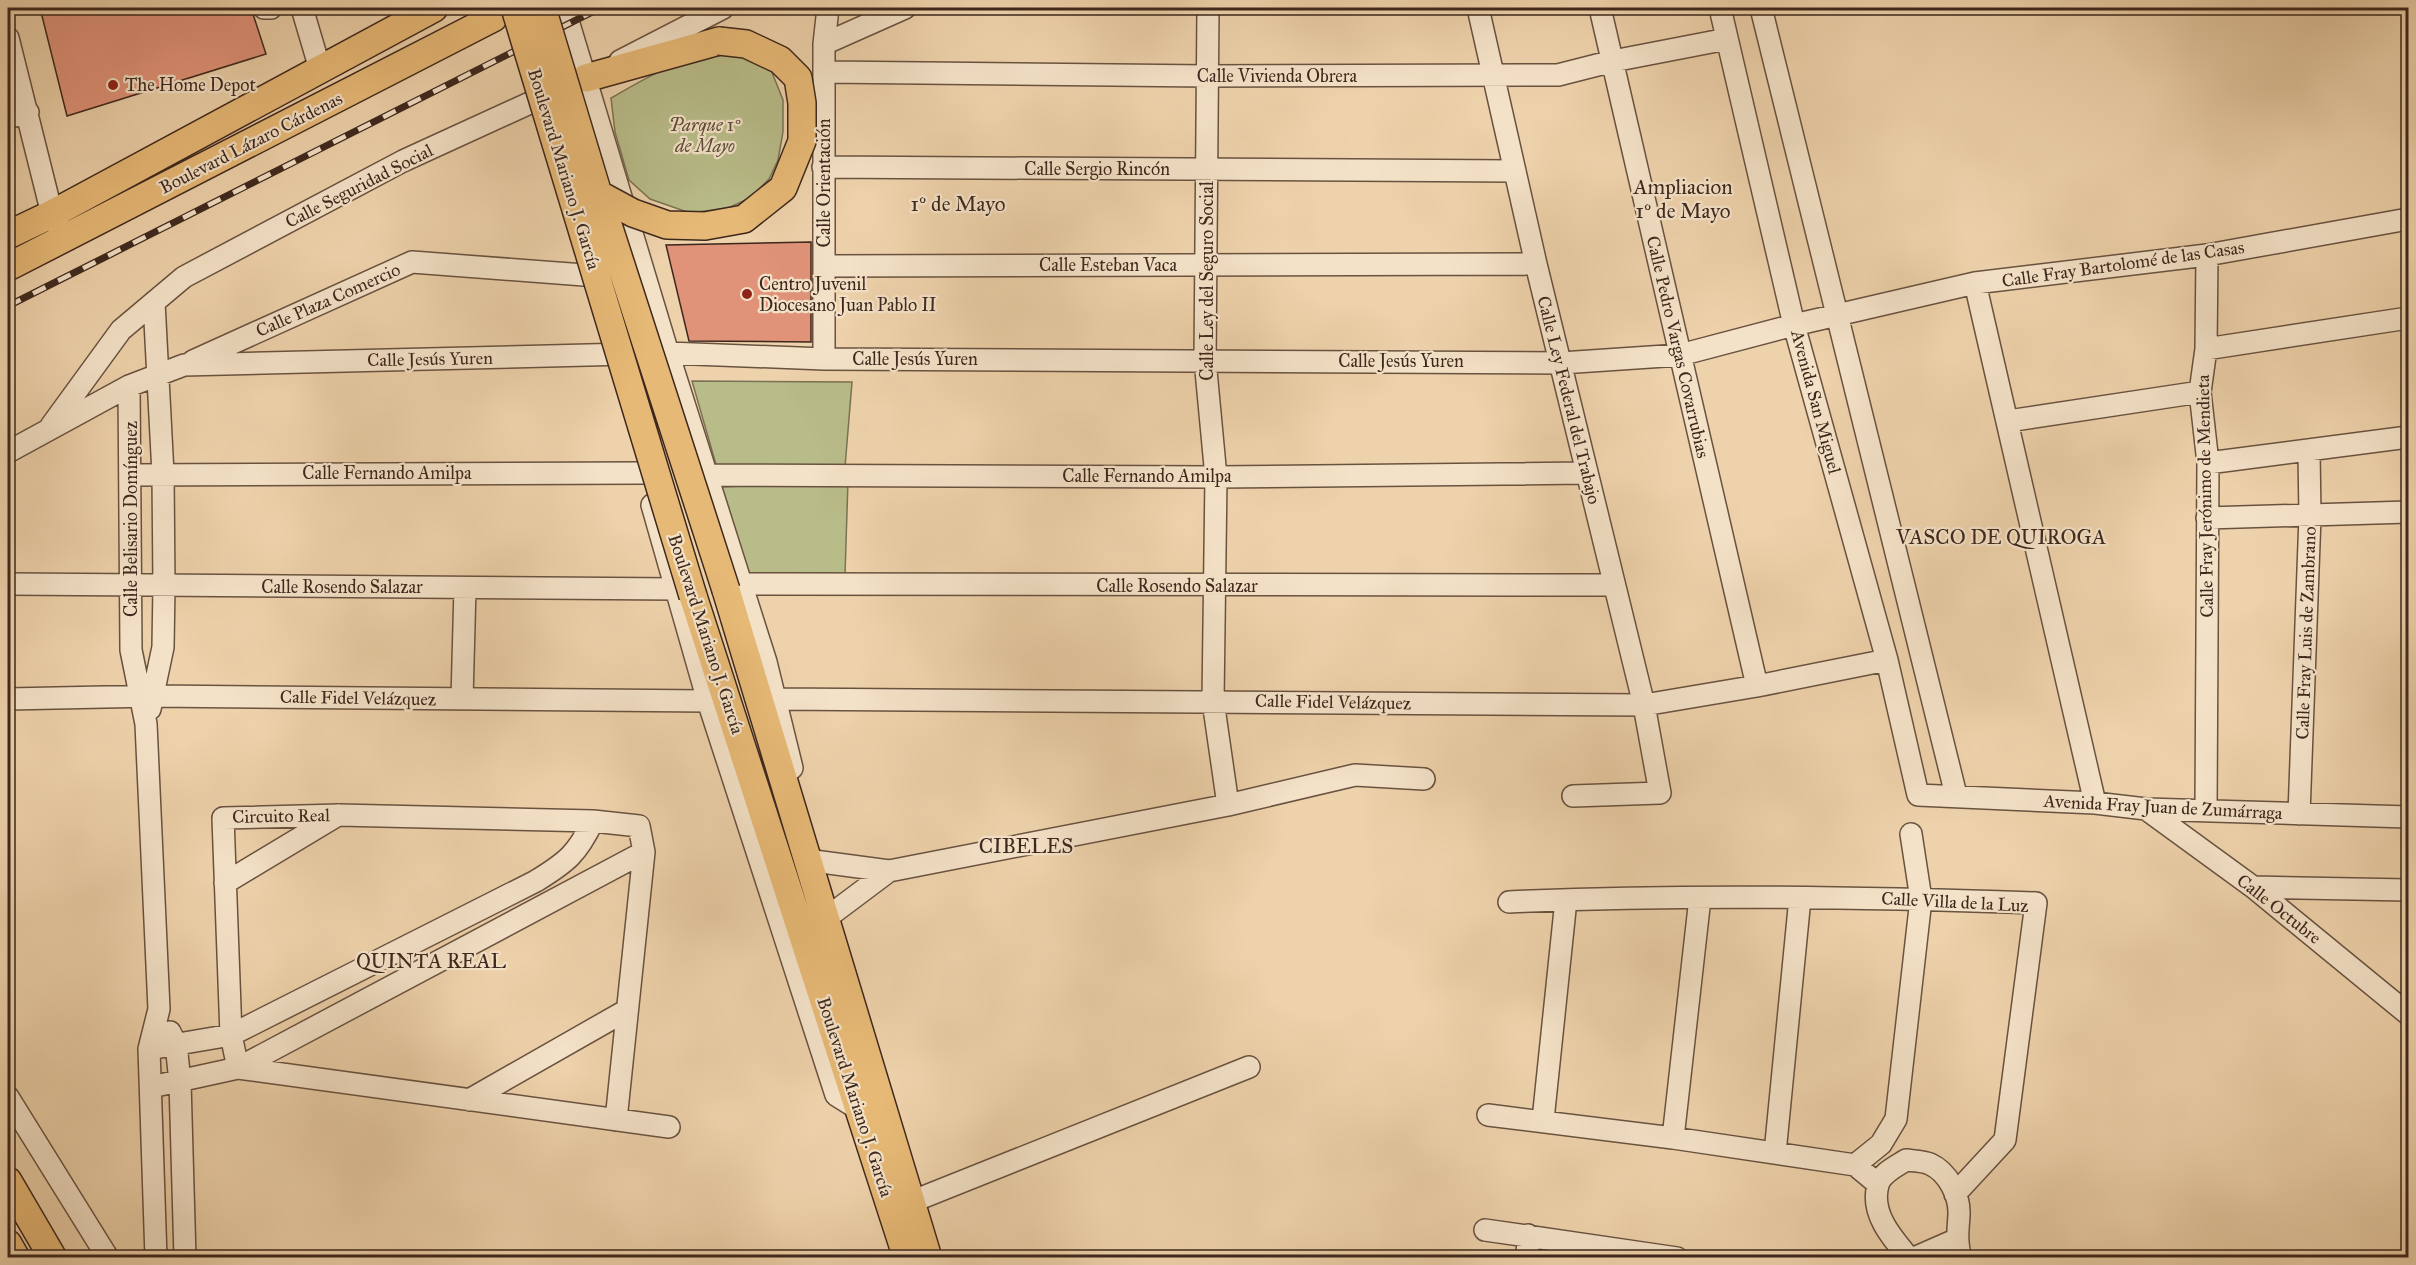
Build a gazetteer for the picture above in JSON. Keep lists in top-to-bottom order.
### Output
{
  "streets": {
    "main road": ["Boulevard Lázaro Cárdenas", "Boulevard Mariano J. García"],
    "street": [
      "Calle Vivienda Obrera",
      "Calle Sergio Rincón",
      "Calle Orientación",
      "Calle Seguridad Social",
      "Calle Fray Bartolomé de las Casas",
      "Calle Esteban Vaca",
      "Calle Ley del Seguro Social",
      "Calle Plaza Comercio",
      "Calle Pedro Vargas Covarrubias",
      "Calle Jesús Yuren",
      "Calle Ley Federal del Trabajo",
      "Avenida San Miguel",
      "Calle Fernando Amilpa",
      "Calle Fray Jerónimo de Mendieta",
      "Calle Belisario Domínguez",
      "Calle Rosendo Salazar",
      "Calle Fray Luis de Zambrano",
      "Calle Fidel Velázquez",
      "Avenida Fray Juan de Zumárraga",
      "Circuito Real",
      "Calle Villa de la Luz",
      "Calle Octubre"
    ]
  },
  "crossings": [
    ["Calle Vivienda Obrera", "Calle Orientación"],
    ["Calle Vivienda Obrera", "Calle Ley del Seguro Social"],
    ["Calle Vivienda Obrera", "Calle Pedro Vargas Covarrubias"],
    ["Calle Vivienda Obrera", "Calle Ley Federal del Trabajo"],
    ["Calle Vivienda Obrera", "Avenida San Miguel"],
    ["Boulevard Lázaro Cárdenas", "Boulevard Mariano J. García"],
    ["Boulevard Mariano J. García", "Calle Rosendo Salazar"],
    ["Calle Sergio Rincón", "Calle Orientación"],
    ["Calle Sergio Rincón", "Calle Ley del Seguro Social"],
    ["Calle Sergio Rincón", "Calle Ley Federal del Trabajo"],
    ["Calle Orientación", "Calle Esteban Vaca"],
    ["Calle Orientación", "Calle Jesús Yuren"],
    ["Calle Seguridad Social", "Calle Jesús Yuren"],
    ["Calle Fray Bartolomé de las Casas", "Calle Jesús Yuren"],
    ["Calle Fray Bartolomé de las Casas", "Calle Fray Jerónimo de Mendieta"],
    ["Calle Esteban Vaca", "Calle Ley del Seguro Social"],
    ["Calle Esteban Vaca", "Calle Ley Federal del Trabajo"],
    ["Calle Ley del Seguro Social", "Calle Jesús Yuren"],
    ["Calle Ley del Seguro Social", "Calle Fernando Amilpa"],
    ["Calle Ley del Seguro Social", "Calle Rosendo Salazar"],
    ["Calle Ley del Seguro Social", "Calle Fidel Velázquez"],
    ["Calle Plaza Comercio", "Calle Jesús Yuren"],
    ["Calle Pedro Vargas Covarrubias", "Calle Jesús Yuren"],
    ["Calle Pedro Vargas Covarrubias", "Calle Fidel Velázquez"],
    ["Calle Jesús Yuren", "Calle Ley Federal del Trabajo"],
    ["Calle Jesús Yuren", "Avenida San Miguel"],
    ["Calle Ley Federal del Trabajo", "Calle Fernando Amilpa"],
    ["Calle Ley Federal del Trabajo", "Calle Rosendo Salazar"],
    ["Calle Ley Federal del Trabajo", "Calle Fidel Velázquez"],
    ["Avenida San Miguel", "Calle Fidel Velázquez"],
    ["Avenida San Miguel", "Avenida Fray Juan de Zumárraga"],
    ["Calle Fernando Amilpa", "Calle Belisario Domínguez"],
    ["Calle Fray Jerónimo de Mendieta", "Avenida Fray Juan de Zumárraga"],
    ["Calle Belisario Domínguez", "Calle Rosendo Salazar"],
    ["Calle Belisario Domínguez", "Calle Fidel Velázquez"],
    ["Calle Fray Luis de Zambrano", "Avenida Fray Juan de Zumárraga"],
    ["Avenida Fray Juan de Zumárraga", "Calle Octubre"]
  ],
  "districts": [
    "Ampliacion 1º de Mayo",
    "1º de Mayo",
    "VASCO DE QUIROGA",
    "CIBELES",
    "QUINTA REAL"
  ],
  "parks": ["Parque 1º de Mayo"],
  "places": ["The Home Depot", "Centro Juvenil Diocesano Juan Pablo II"]
}
